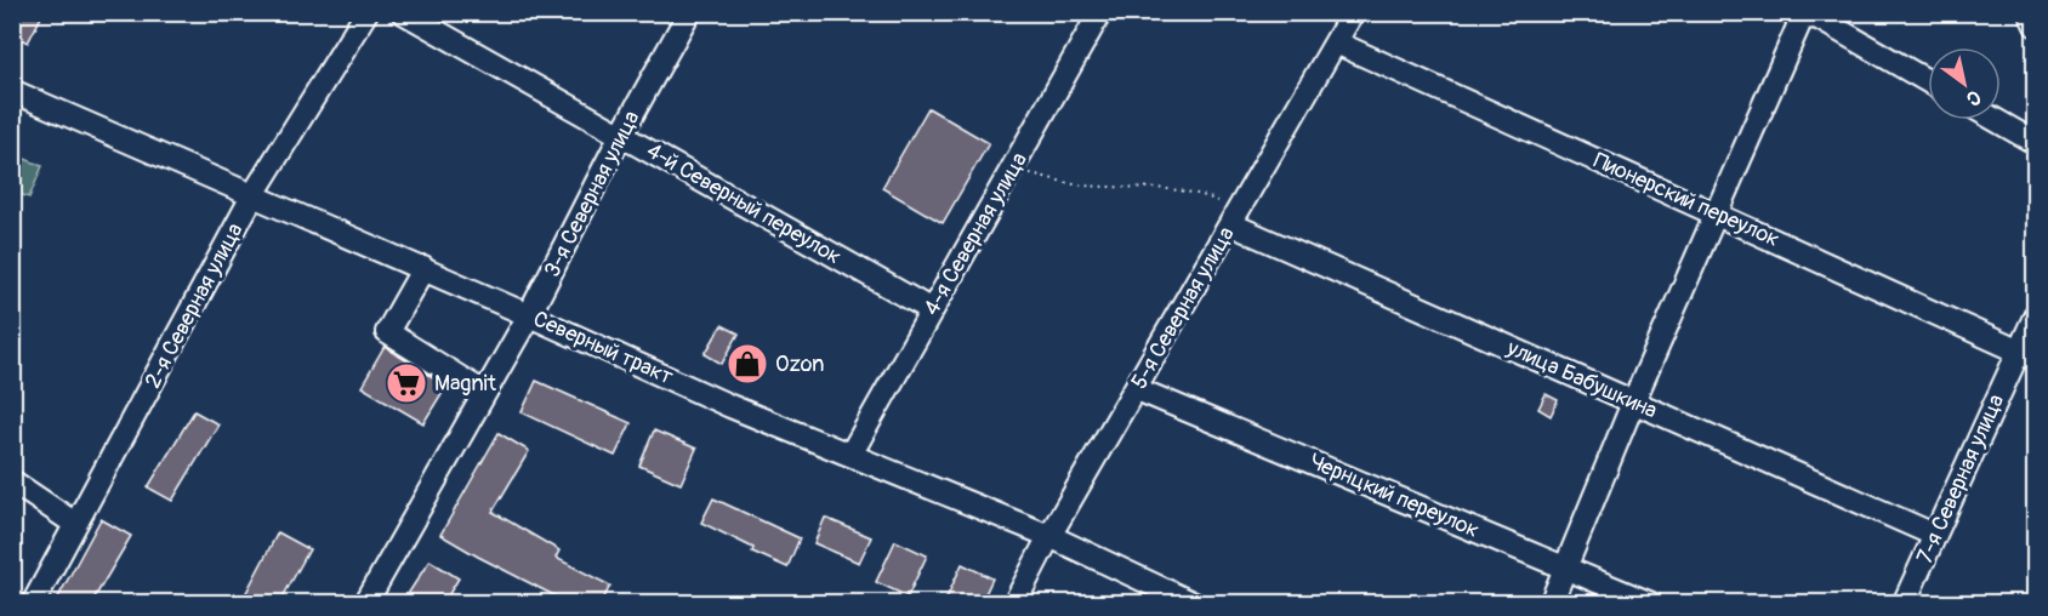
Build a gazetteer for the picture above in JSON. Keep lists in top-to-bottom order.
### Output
{
  "streets": {
    "street": [
      "3-я Северная улица",
      "Пионерский переулок",
      "4-й Северный переулок",
      "4-я Северная улица",
      "2-я Северная улица",
      "5-я Северная улица",
      "Северный тракт",
      "улица Бабушкина",
      "7-я Северная улица",
      "Чернцкий переулок"
    ]
  },
  "crossings": [
    ["3-я Северная улица", "4-й Северный переулок"],
    ["3-я Северная улица", "Северный тракт"],
    ["Пионерский переулок", "5-я Северная улица"],
    ["Пионерский переулок", "7-я Северная улица"],
    ["4-й Северный переулок", "4-я Северная улица"],
    ["4-я Северная улица", "Северный тракт"],
    ["2-я Северная улица", "Северный тракт"],
    ["5-я Северная улица", "Северный тракт"],
    ["5-я Северная улица", "улица Бабушкина"],
    ["5-я Северная улица", "Чернцкий переулок"],
    ["улица Бабушкина", "7-я Северная улица"]
  ],
  "places": {
    "shop": ["Ozon"],
    "supermarket": ["Magnit"]
  },
  "north": "bottom right"
}
